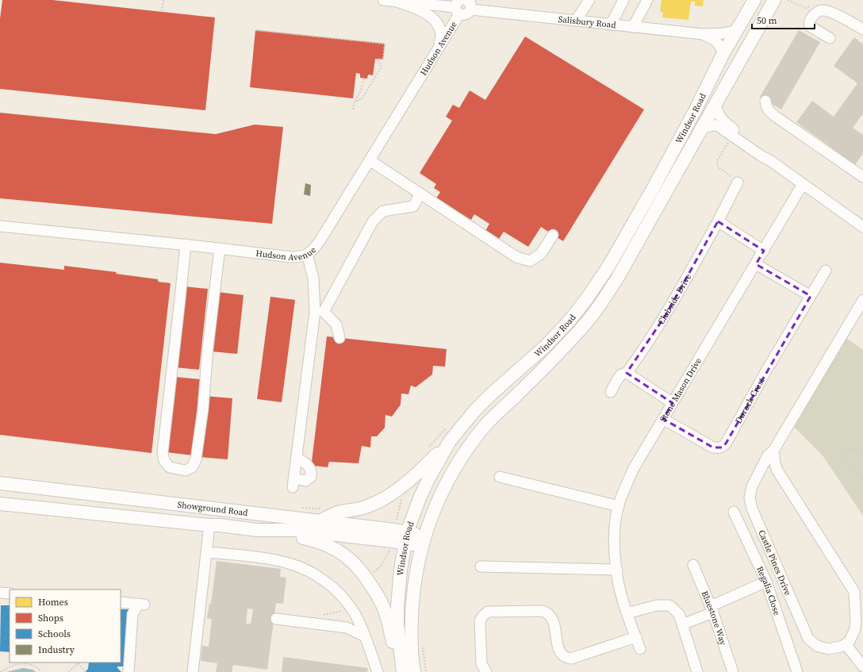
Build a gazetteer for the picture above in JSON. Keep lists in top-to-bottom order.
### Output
{
  "streets": {
    "main road": ["Windsor Road", "Showground Road"],
    "street": [
      "Salisbury Road",
      "Hudson Avenue",
      "Clubside Drive",
      "Stone Mason Drive",
      "Durack Crest",
      "Castle Pines Drive",
      "Regalia Close",
      "Bluestone Way"
    ]
  },
  "crossings": [
    ["Salisbury Road", "Hudson Avenue"],
    ["Salisbury Road", "Windsor Road"],
    ["Windsor Road", "Showground Road"],
    ["Stone Mason Drive", "Durack Crest"]
  ],
  "legend": [
    "Homes",
    "Shops",
    "Schools",
    "Industry"
  ],
  "scale_bar": "50 m"
}
